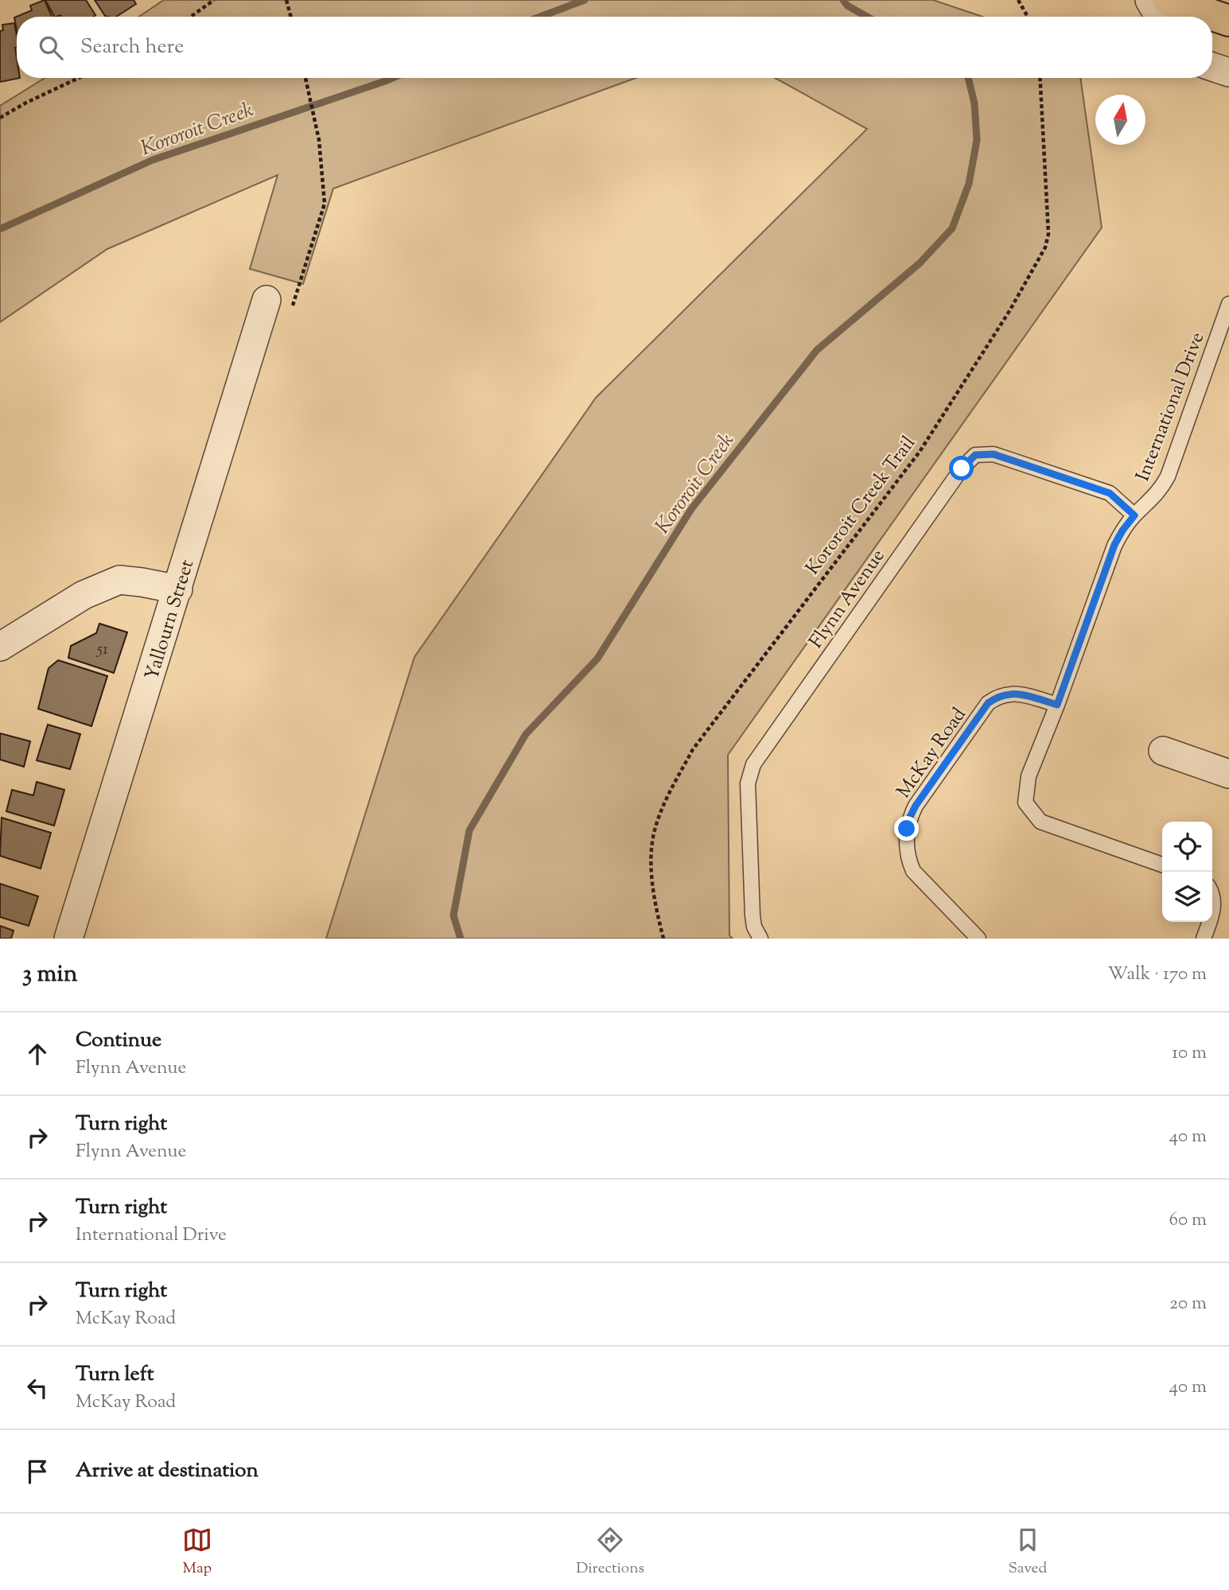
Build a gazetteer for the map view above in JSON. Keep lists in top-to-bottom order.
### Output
{
  "streets": {
    "street": ["Yallourn Street"],
    "lane": ["International Drive", "Flynn Avenue", "McKay Road"],
    "path": ["Kororoit Creek Trail"]
  },
  "crossings": [
    ["International Drive", "Flynn Avenue"],
    ["International Drive", "McKay Road"]
  ],
  "water": ["Kororoit Creek"],
  "house_numbers": ["51"],
  "north": "top",
  "page": {
    "search": "Search here",
    "heading": ["3 min", "Walk · 170 m"],
    "list": [
      ["Continue", "Flynn Avenue", "10 m"],
      ["Turn right", "Flynn Avenue", "40 m"],
      ["Turn right", "International Drive", "60 m"],
      ["Turn right", "McKay Road", "20 m"],
      ["Turn left", "McKay Road", "40 m"],
      "Arrive at destination"
    ],
    "nav": ["Map", "Directions", "Saved"]
  }
}
